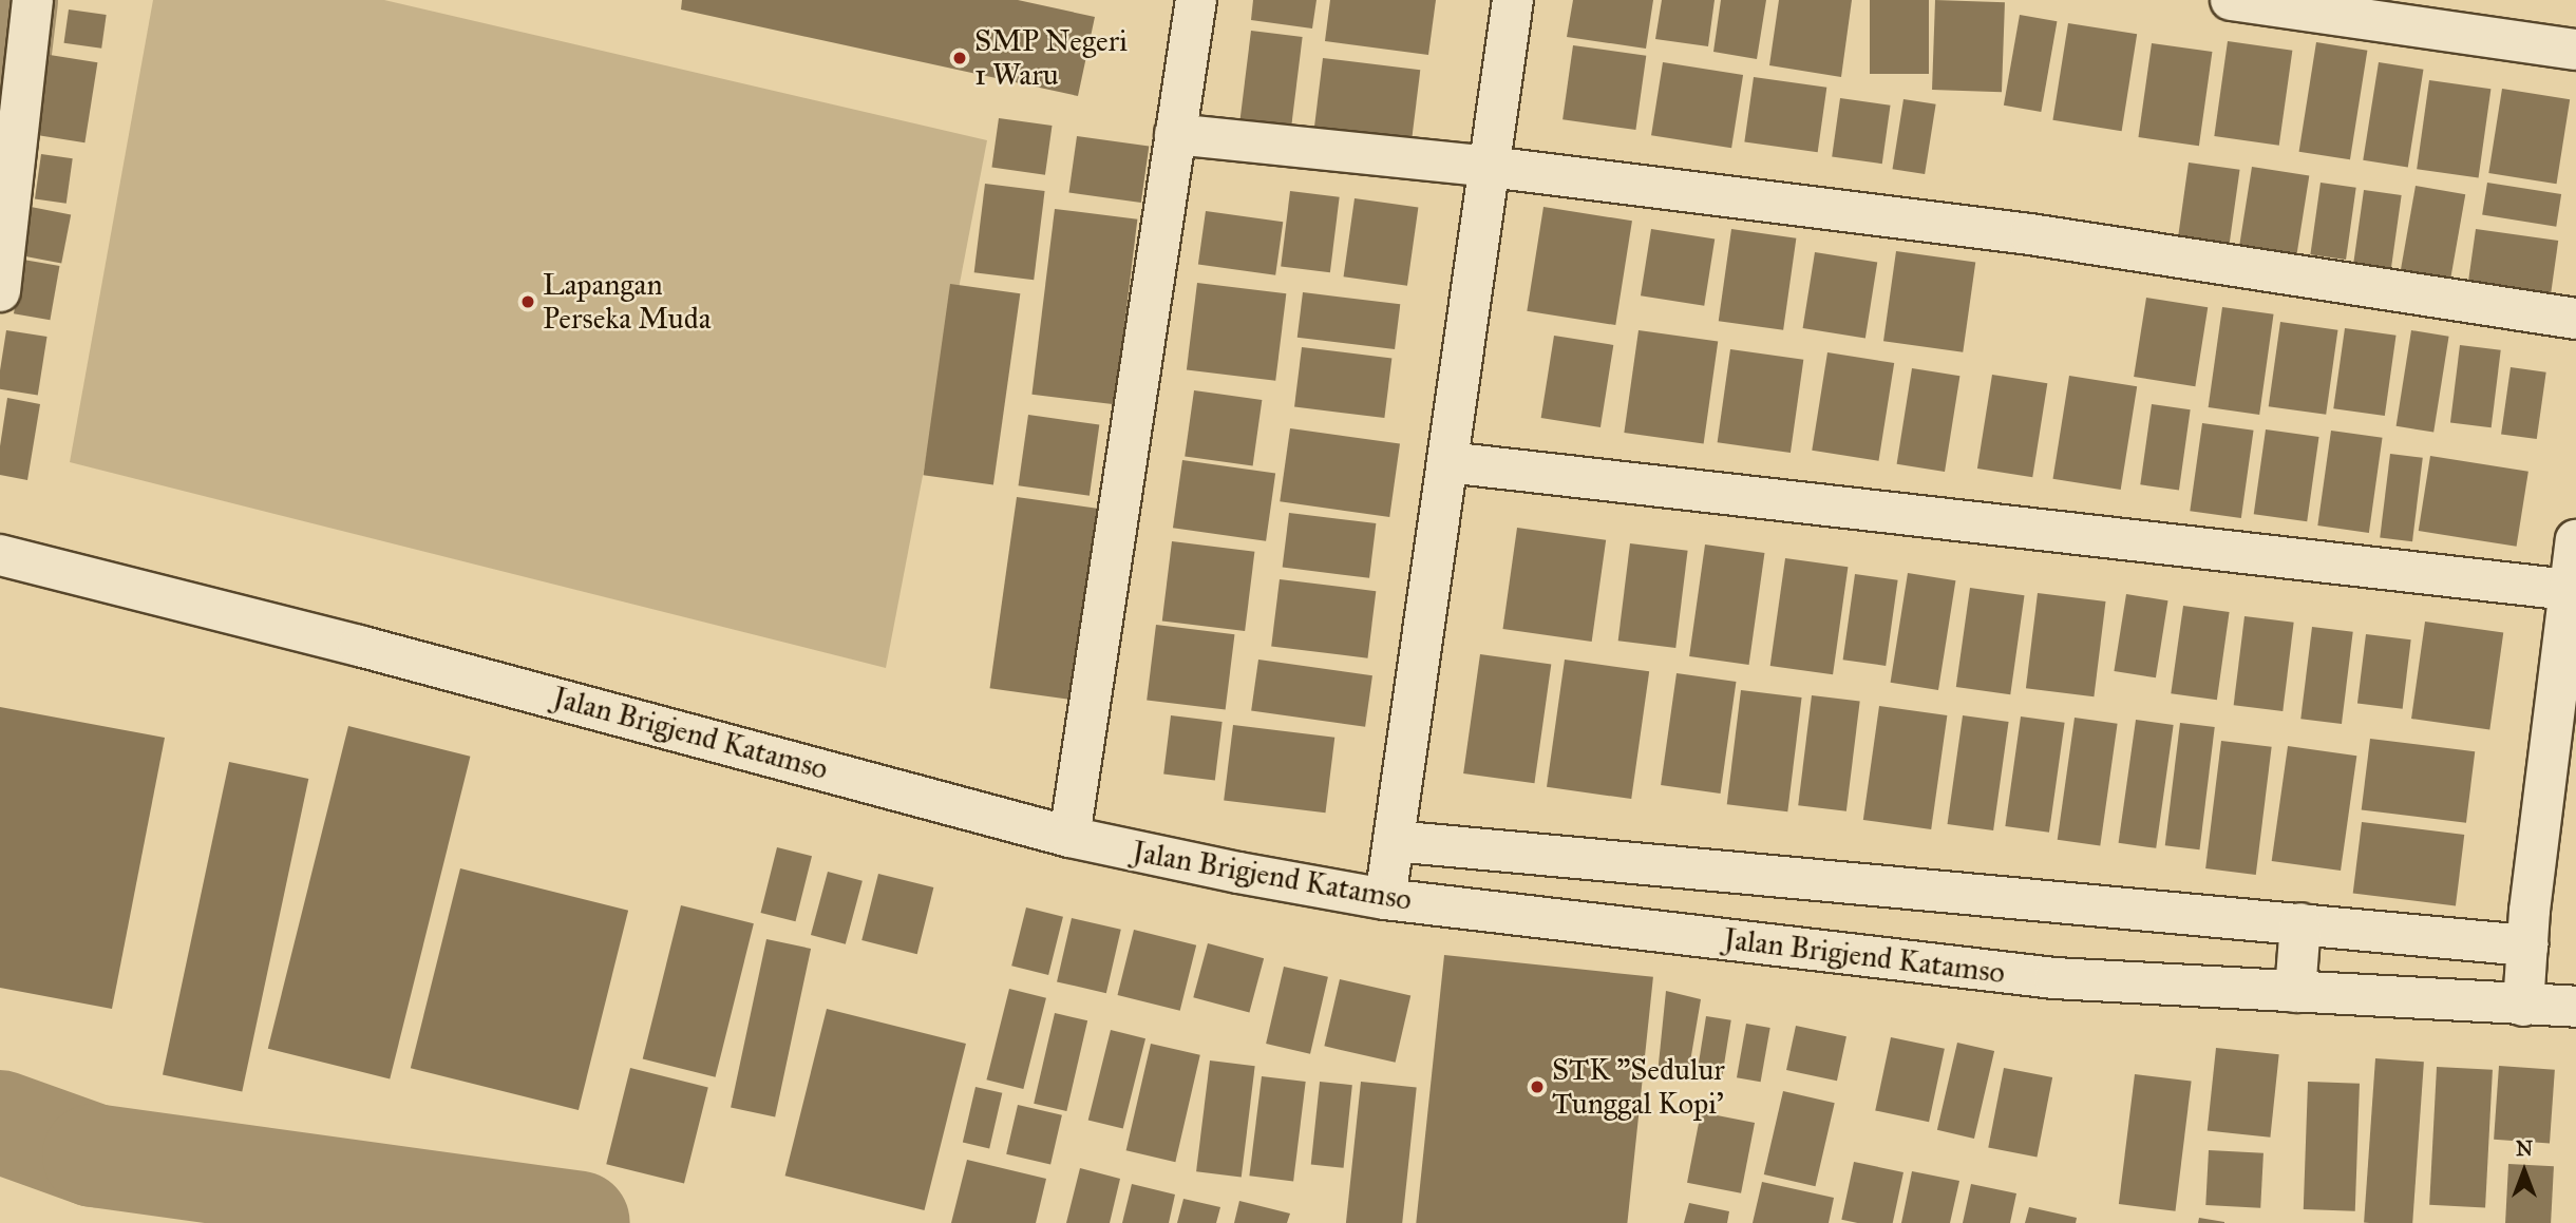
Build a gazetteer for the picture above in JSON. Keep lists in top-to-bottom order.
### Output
{
  "streets": {
    "street": ["Jalan Brigjend Katamso"]
  },
  "places": ["SMP Negeri 1 Waru", "Lapangan Perseka Muda", "STK \"Sedulur Tunggal Kopi'"],
  "north": "top"
}
